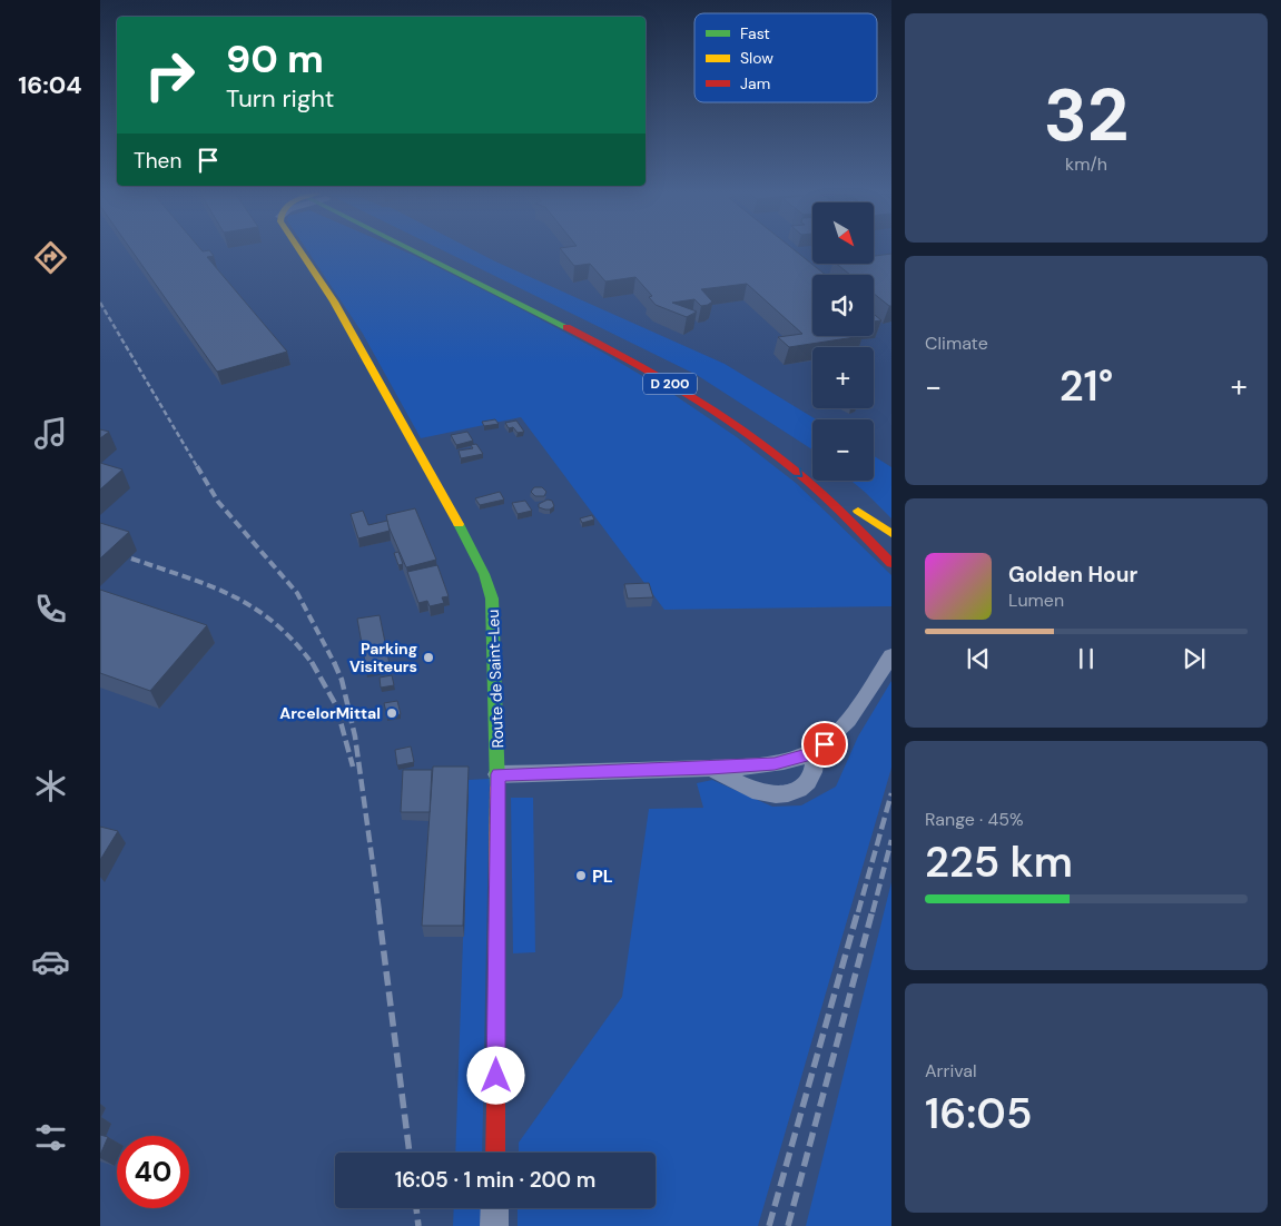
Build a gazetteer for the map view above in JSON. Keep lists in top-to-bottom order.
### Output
{
  "streets": {
    "main road": ["D 200", "Route de Saint-Leu"]
  },
  "places": ["Parking Visiteurs", "ArcelorMittal", "PL"],
  "legend": ["Fast", "Slow", "Jam"],
  "north": "bottom right",
  "page": {
    "tabs": "16:04",
    "tile": [
      ["32", "km/h"],
      "Climate",
      ["Range · 45%", "225 km"],
      ["Arrival", "16:05"]
    ],
    "turn": ["90 m", "Turn right"],
    "then": "Then",
    "map_buttons": ["+", "−"],
    "heat": ["−", "21°", "+"],
    "song": ["Golden Hour", "Lumen"],
    "limit": "40",
    "trip": "16:05 · 1 min · 200 m"
  }
}
